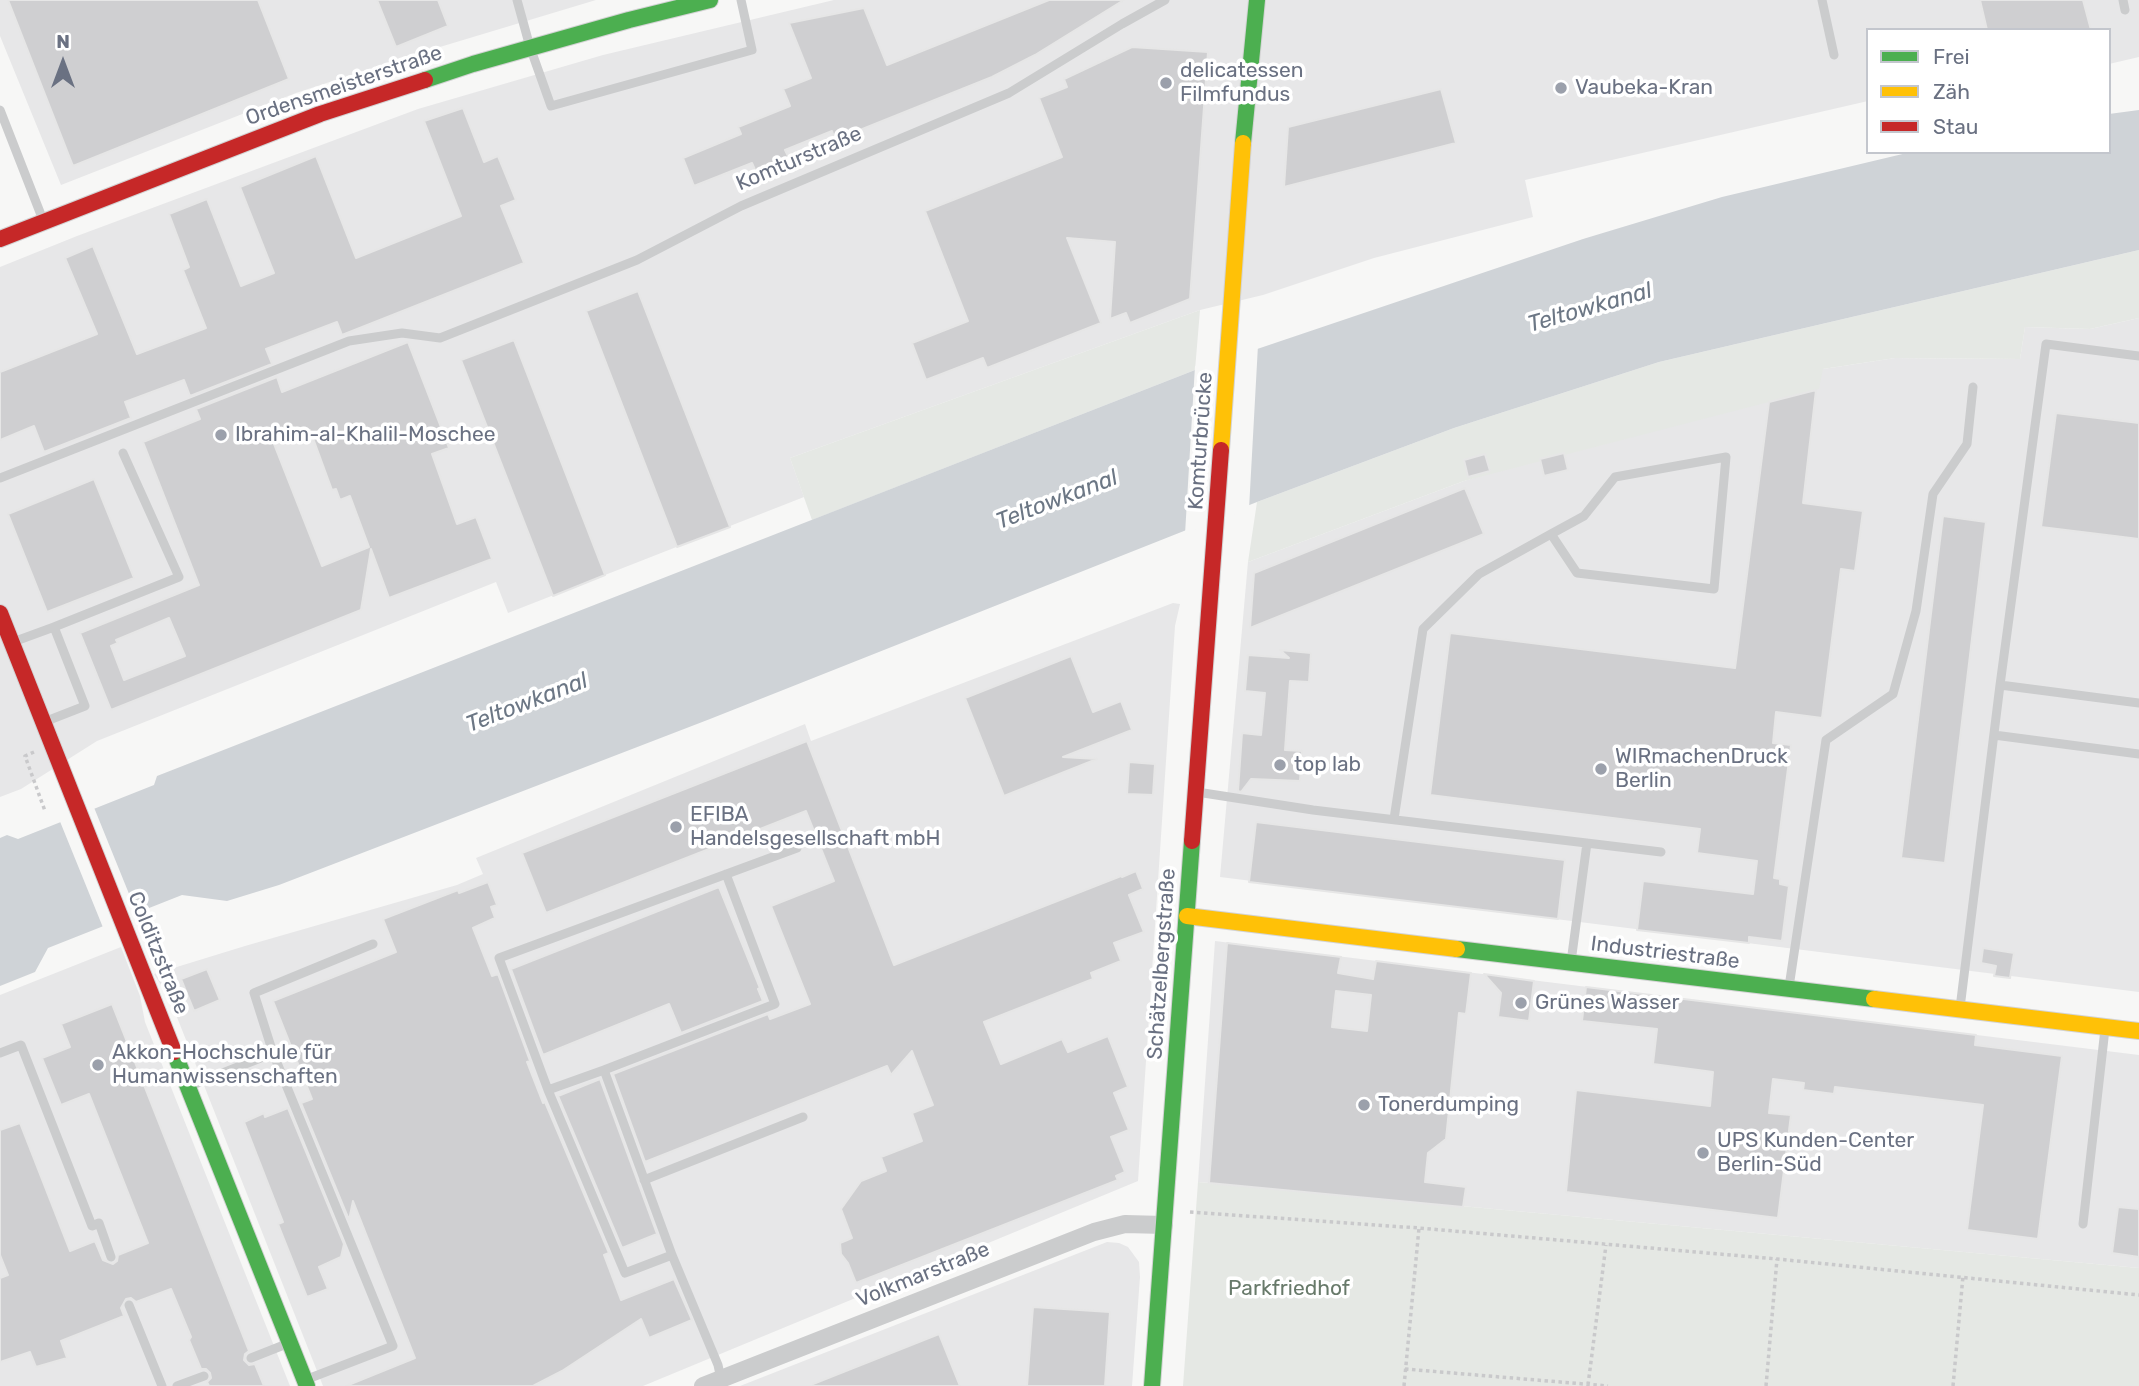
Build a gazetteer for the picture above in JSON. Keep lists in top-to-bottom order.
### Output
{
  "streets": {
    "street": [
      "Ordensmeisterstraße",
      "Komturbrücke",
      "Colditzstraße",
      "Industriestraße",
      "Schätzelbergstraße",
      "Volkmarstraße"
    ],
    "lane": ["Komturstraße"]
  },
  "crossings": [
    ["Komturbrücke", "Schätzelbergstraße"],
    ["Industriestraße", "Schätzelbergstraße"],
    ["Schätzelbergstraße", "Volkmarstraße"]
  ],
  "water": ["Teltowkanal"],
  "parks": ["Parkfriedhof"],
  "places": [
    "delicatessen Filmfundus",
    "Vaubeka-Kran",
    "Ibrahim-al-Khalil-Moschee",
    "top lab",
    "WIRmachenDruck Berlin",
    "EFIBA Handelsgesellschaft mbH",
    "Grünes Wasser",
    "Akkon-Hochschule für Humanwissenschaften",
    "Tonerdumping",
    "UPS Kunden-Center Berlin-Süd"
  ],
  "legend": ["Frei", "Zäh", "Stau"],
  "north": "top"
}
